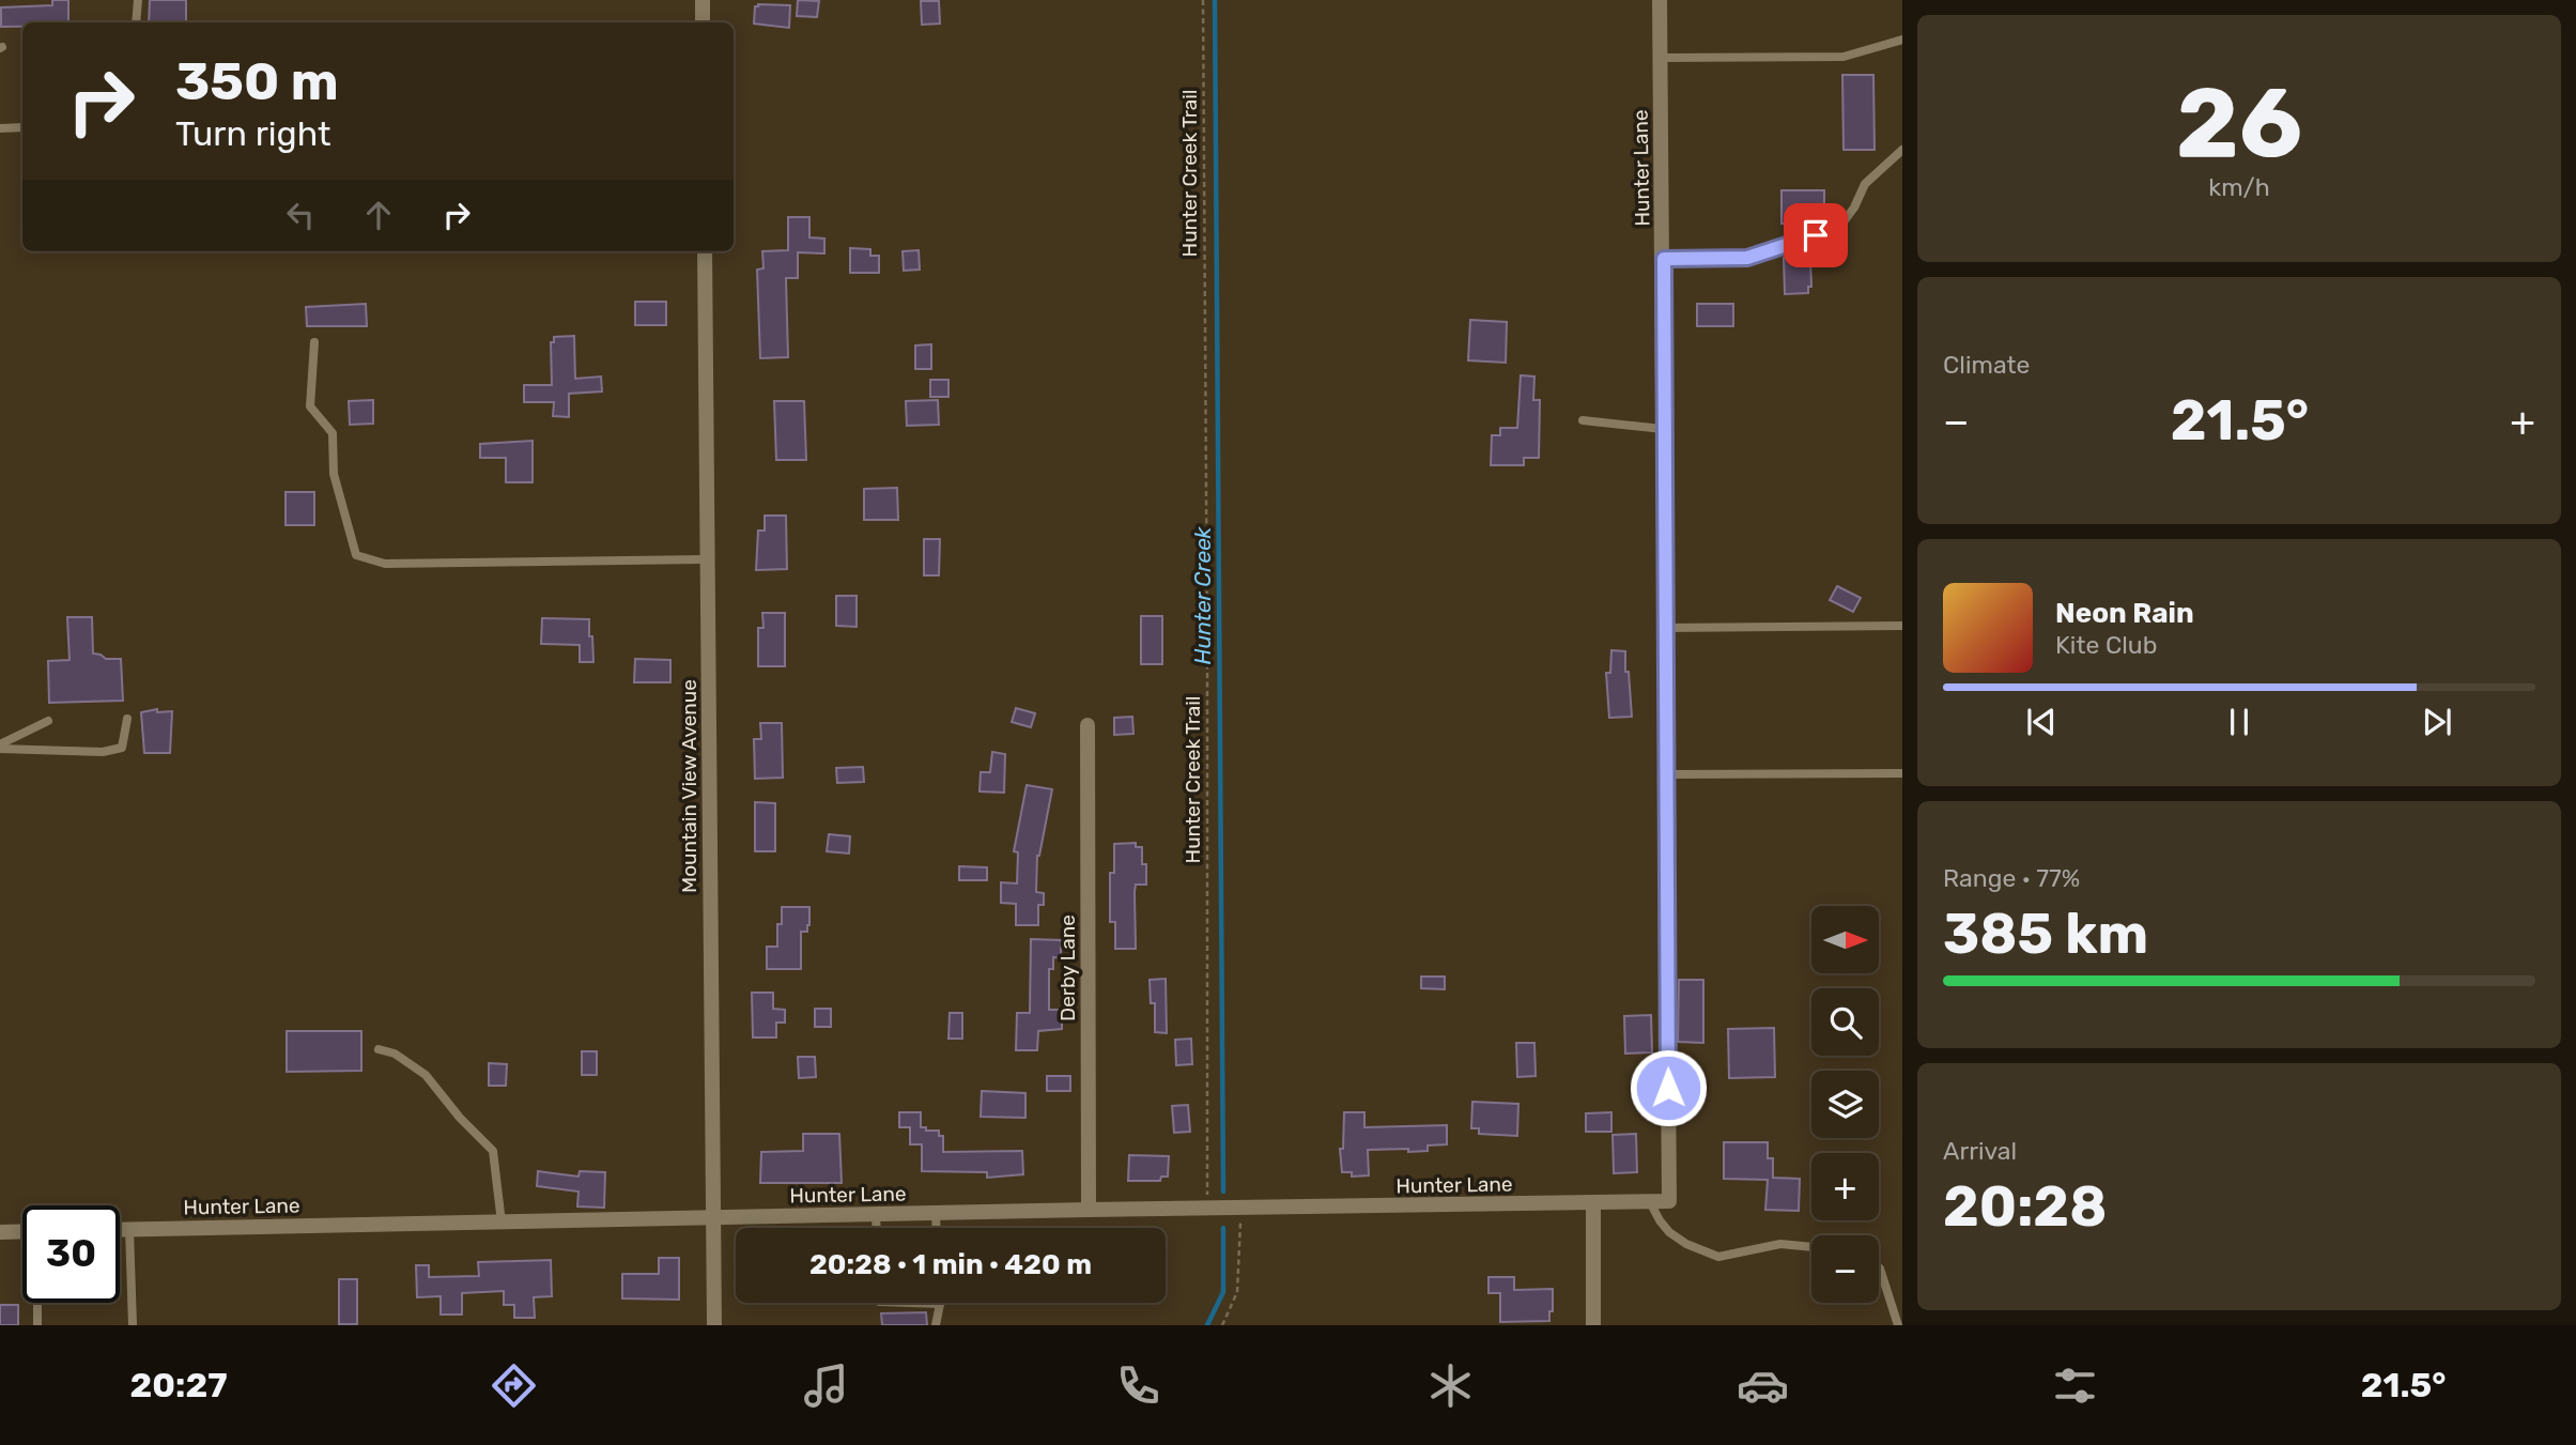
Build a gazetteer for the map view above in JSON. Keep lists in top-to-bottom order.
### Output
{
  "streets": {
    "street": ["Hunter Lane", "Mountain View Avenue", "Derby Lane"],
    "path": ["Hunter Creek Trail"]
  },
  "crossings": [
    ["Hunter Lane", "Hunter Creek Trail"],
    ["Hunter Lane", "Mountain View Avenue"],
    ["Hunter Lane", "Derby Lane"]
  ],
  "water": ["Hunter Creek"],
  "north": "right",
  "page": {
    "tile": [
      ["26", "km/h"],
      "Climate",
      ["Range · 77%", "385 km"],
      ["Arrival", "20:28"]
    ],
    "turn": ["350 m", "Turn right"],
    "heat": ["−", "21.5°", "+"],
    "song": ["Neon Rain", "Kite Club"],
    "map_buttons": ["+", "−"],
    "limit": "30",
    "trip": "20:28 · 1 min · 420 m",
    "tabs": ["20:27", "21.5°"]
  }
}
